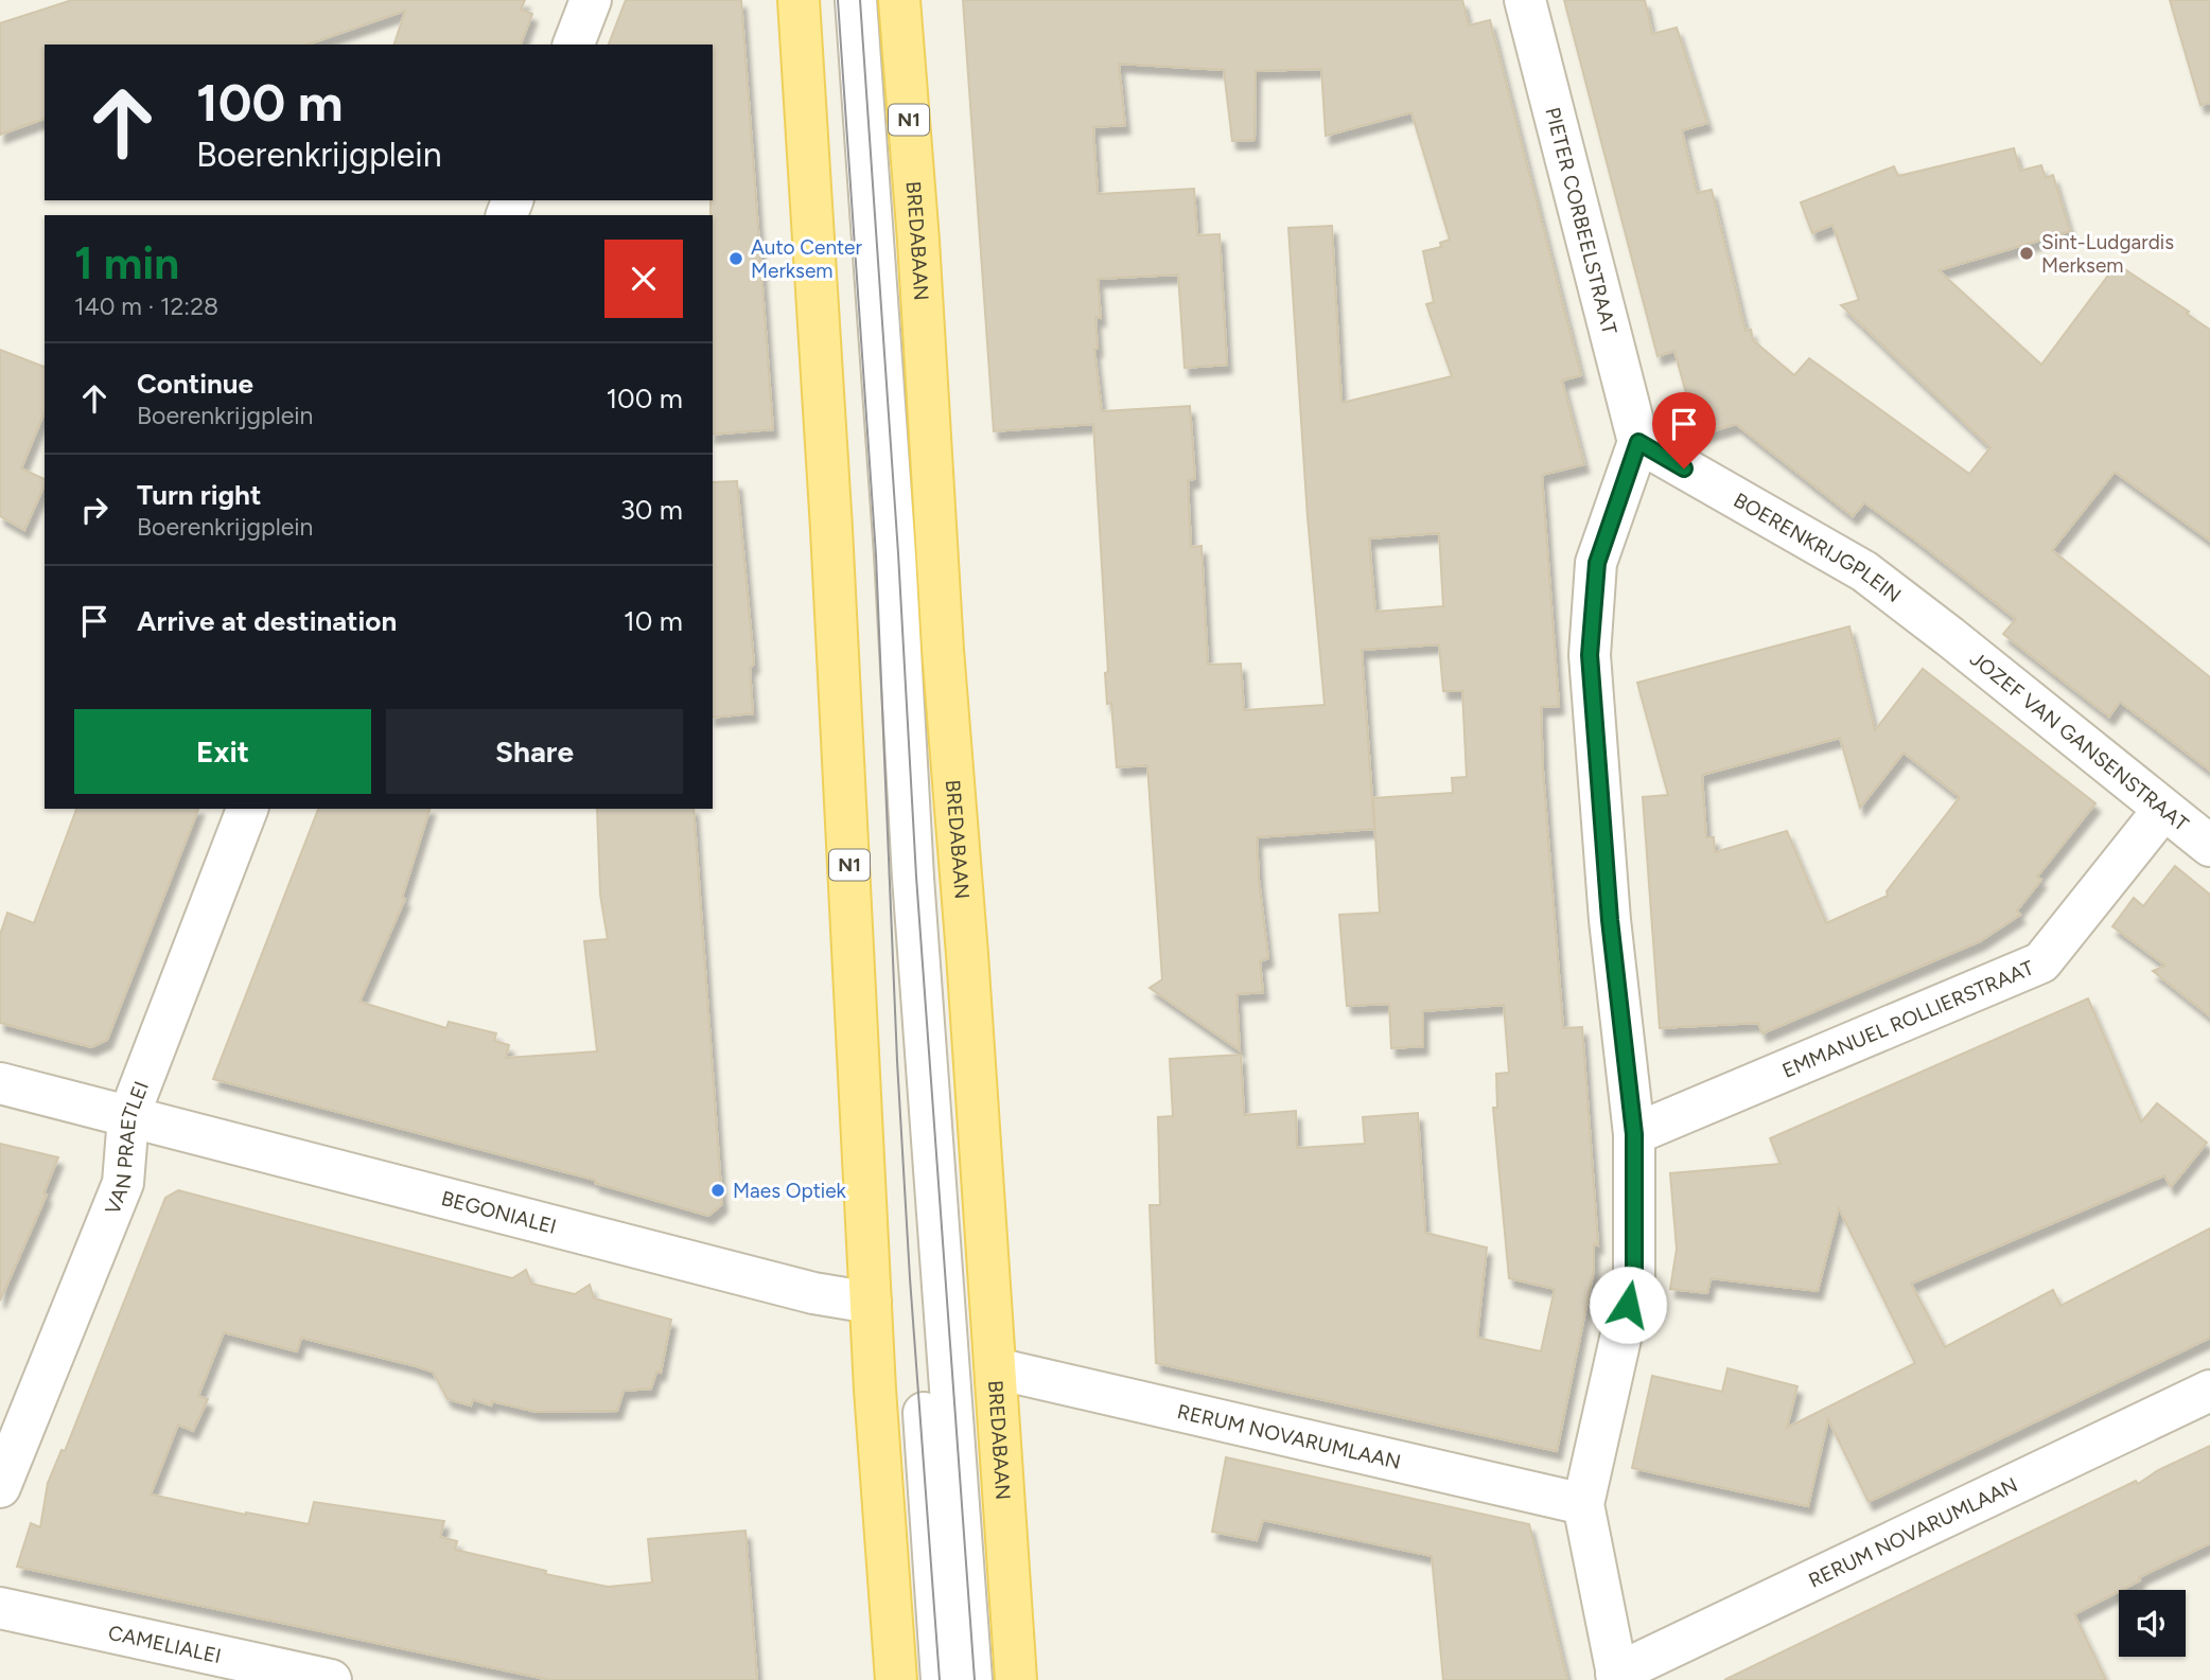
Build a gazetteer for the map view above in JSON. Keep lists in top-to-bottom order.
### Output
{
  "streets": {
    "main road": ["N1", "BREDABAAN"],
    "street": [
      "PIETER CORBEELSTRAAT",
      "BOERENKRIJGPLEIN",
      "JOZEF VAN GANSENSTRAAT",
      "EMMANUEL ROLLIERSTRAAT",
      "VAN PRAETLEI",
      "BEGONIALEI",
      "RERUM NOVARUMLAAN",
      "CAMELIALEI"
    ]
  },
  "crossings": [
    ["N1", "BEGONIALEI"],
    ["PIETER CORBEELSTRAAT", "BOERENKRIJGPLEIN"],
    ["BREDABAAN", "RERUM NOVARUMLAAN"],
    ["BOERENKRIJGPLEIN", "JOZEF VAN GANSENSTRAAT"],
    ["JOZEF VAN GANSENSTRAAT", "EMMANUEL ROLLIERSTRAAT"],
    ["VAN PRAETLEI", "BEGONIALEI"]
  ],
  "places": ["Sint-Ludgardis Merksem", "Auto Center Merksem", "Maes Optiek"],
  "page": {
    "turn": ["100 m", "Boerenkrijgplein"],
    "heading": ["1 min", "140 m · 12:28"],
    "list": [
      {
        "name": "Continue",
        "note": "Boerenkrijgplein",
        "value": "100 m"
      },
      {
        "name": "Turn right",
        "note": "Boerenkrijgplein",
        "value": "30 m"
      },
      {
        "name": "Arrive at destination",
        "value": "10 m"
      }
    ],
    "buttons": ["Exit", "Share"]
  }
}
